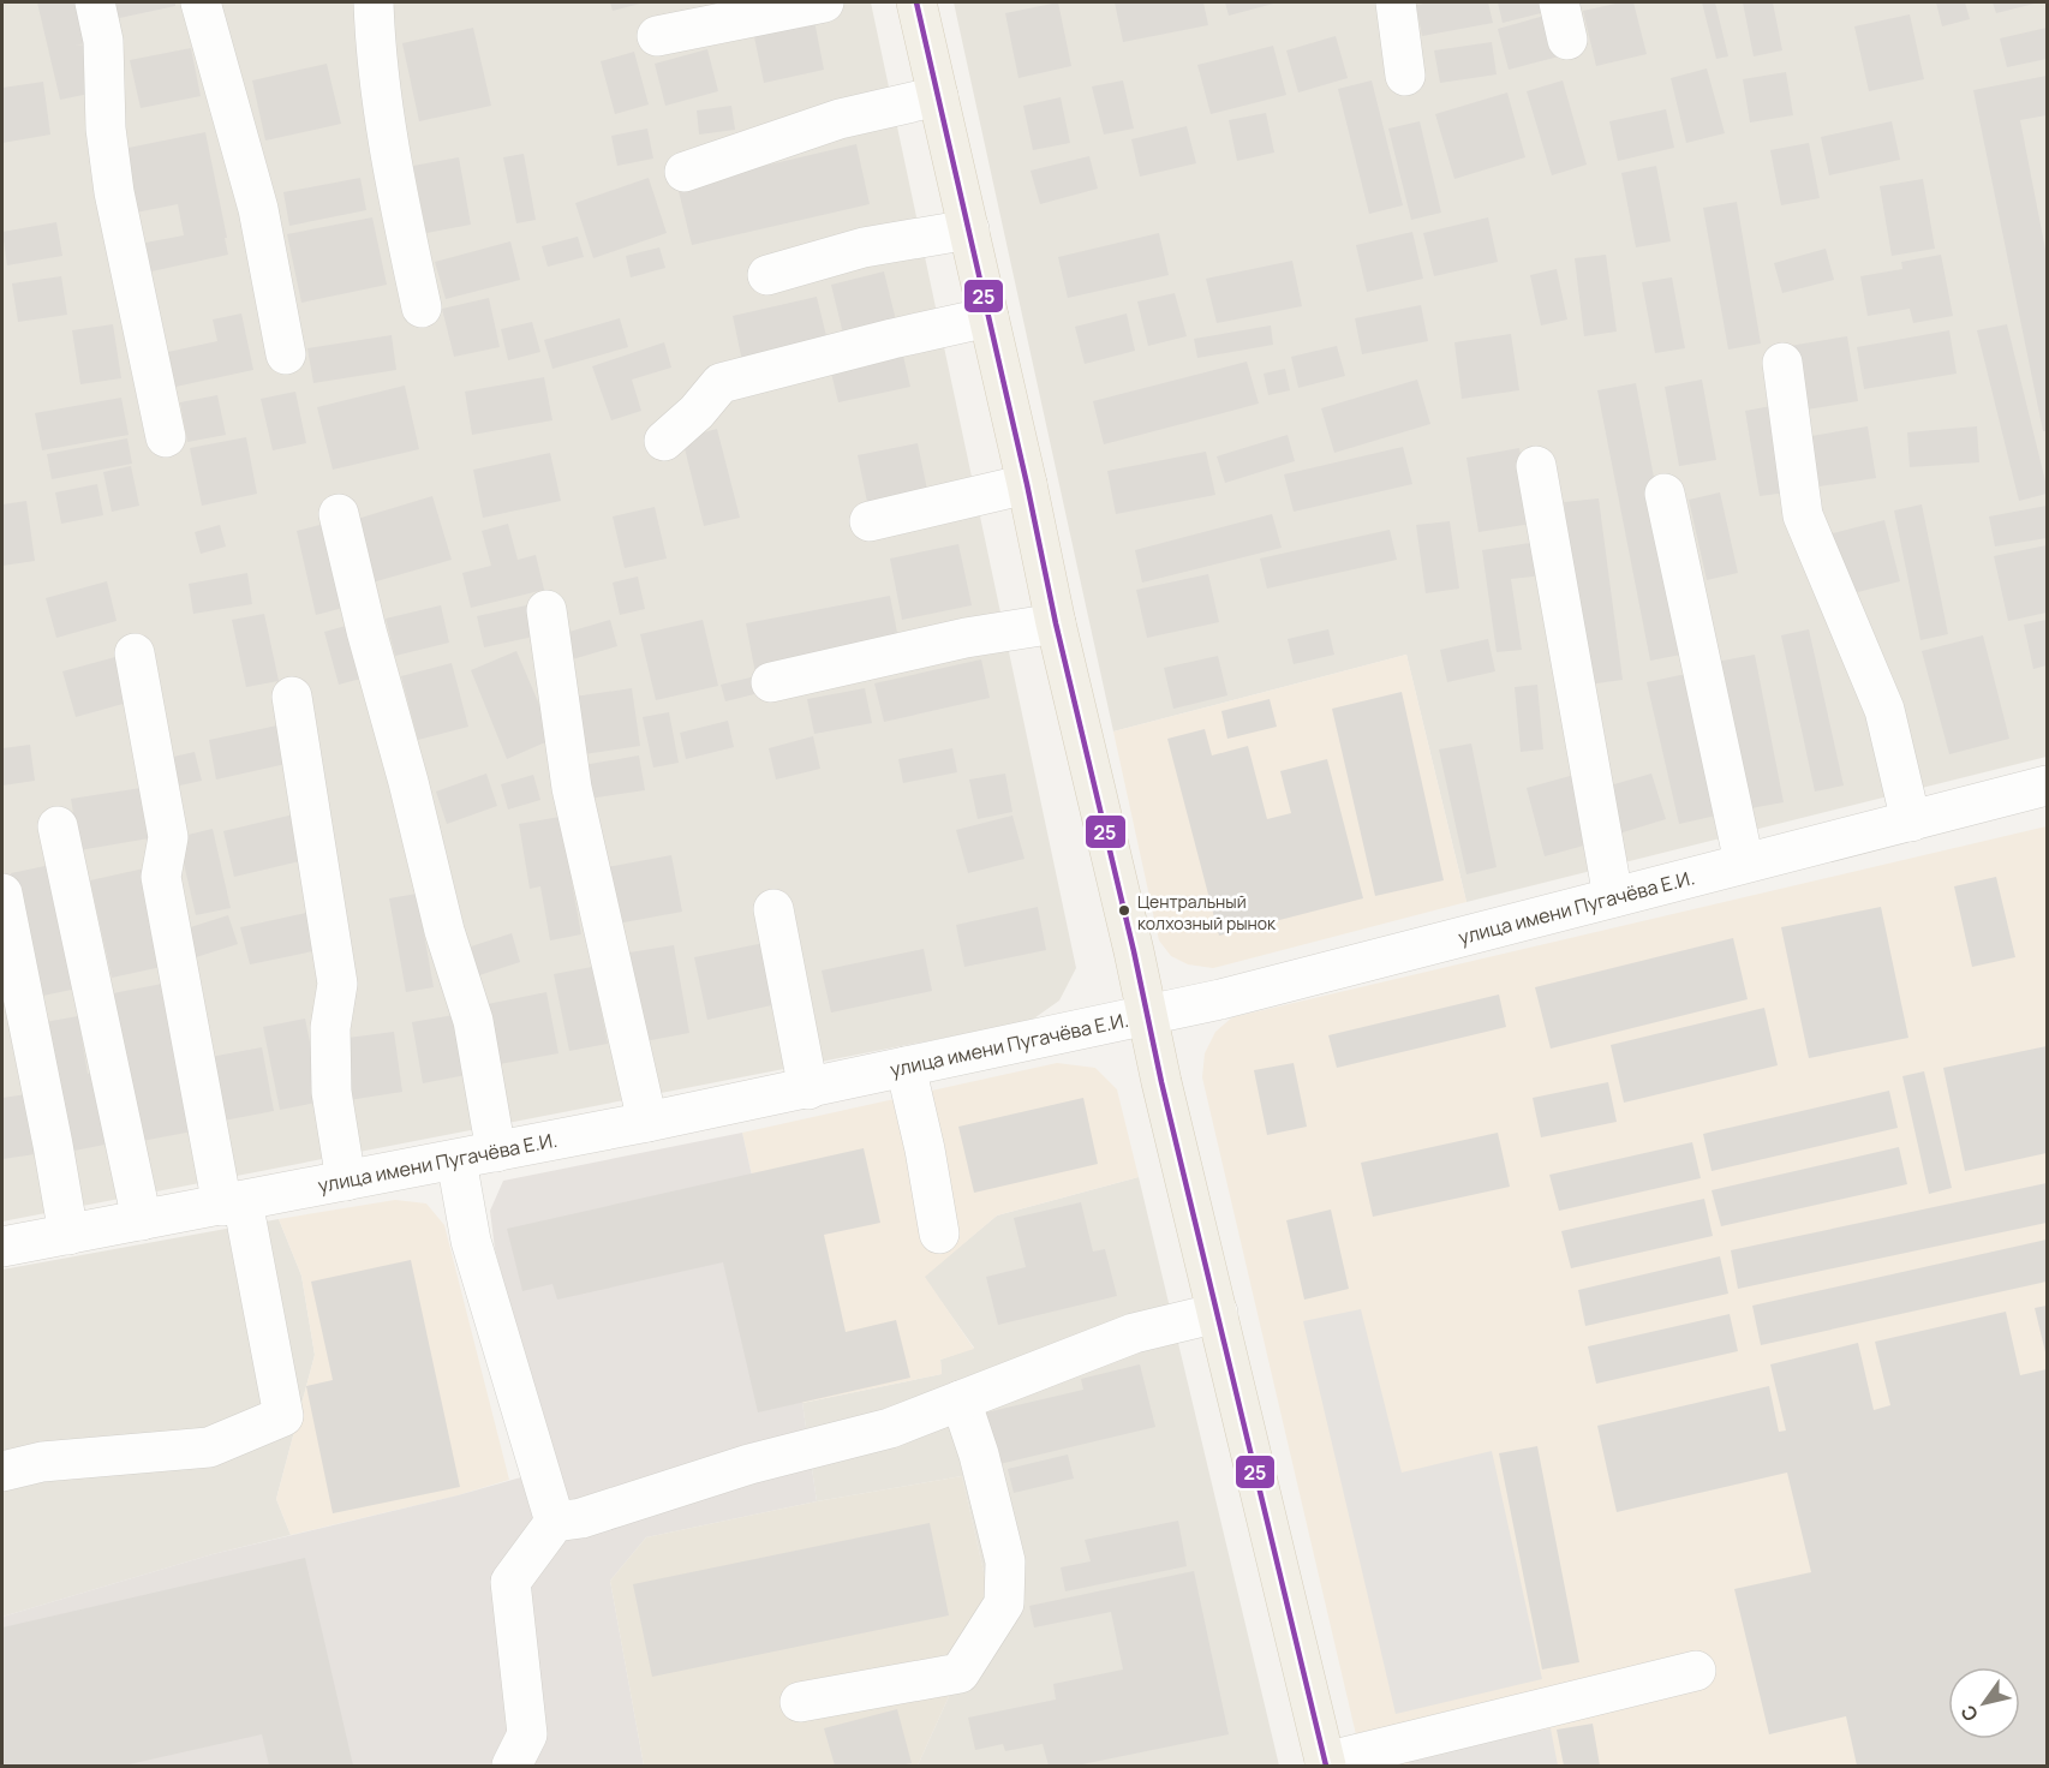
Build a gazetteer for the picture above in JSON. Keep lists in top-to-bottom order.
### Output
{
  "streets": {
    "street": ["улица имени Пугачёва Е.И."]
  },
  "places": ["Центральный колхозный рынок"],
  "lines": ["transit line 25"],
  "north": "bottom left"
}
